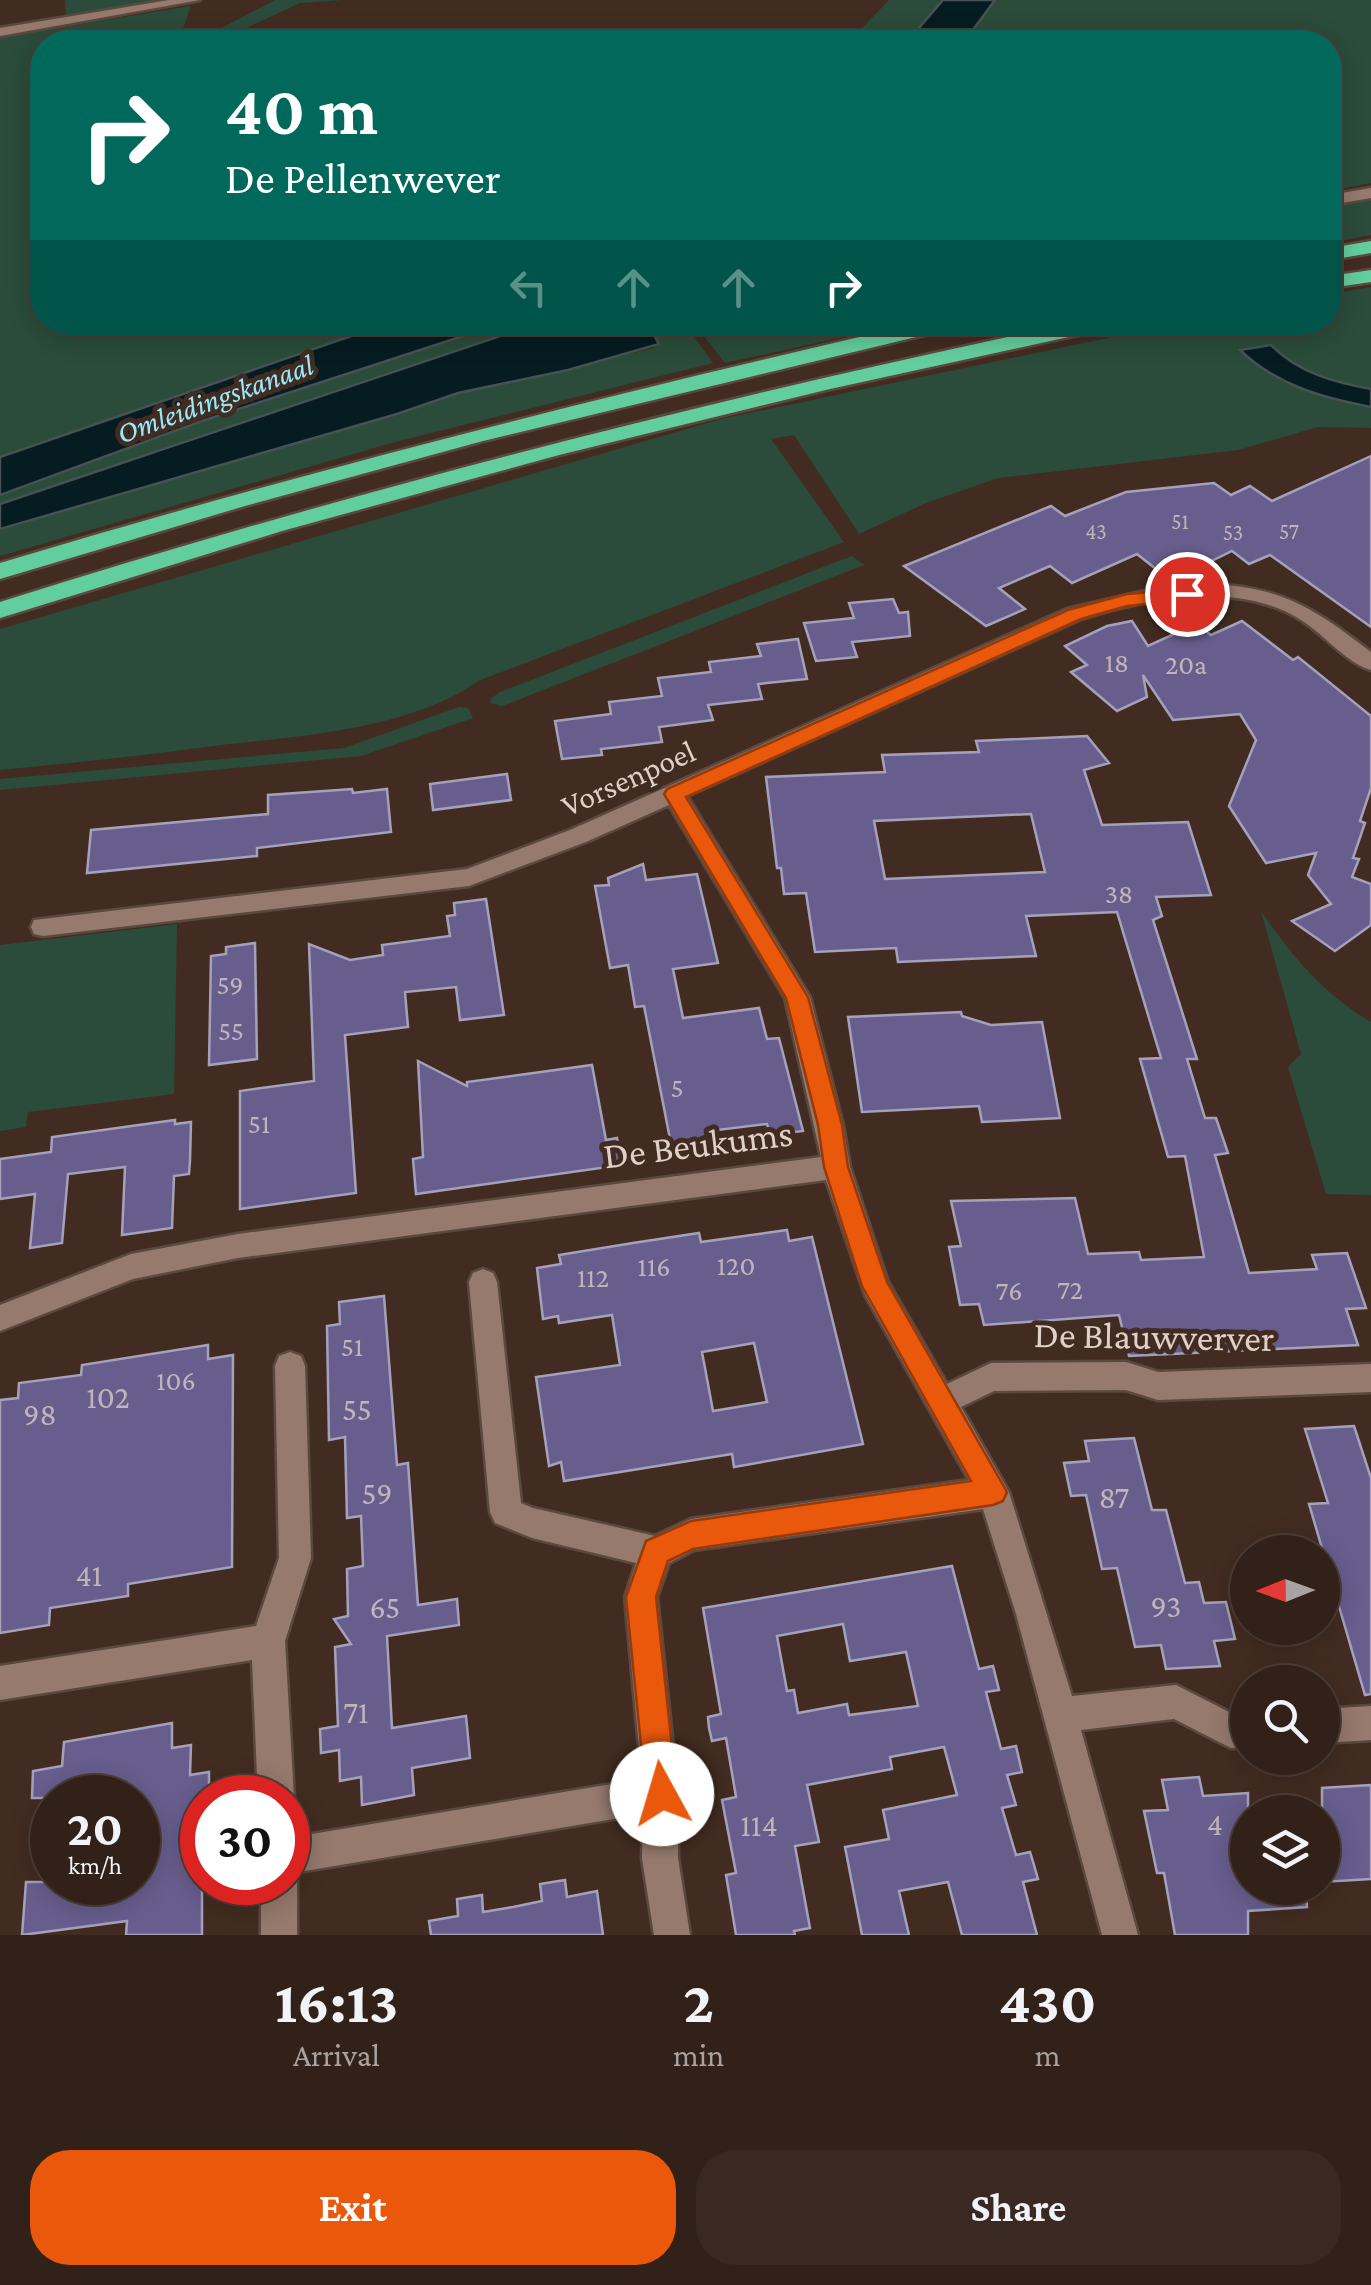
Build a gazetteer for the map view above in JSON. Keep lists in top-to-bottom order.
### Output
{
  "streets": {
    "street": ["Vorsenpoel", "De Beukums", "De Blauwverver"]
  },
  "crossings": [
    ["De Beukums", "De Blauwverver"]
  ],
  "water": ["Omleidingskanaal"],
  "house_numbers": [
    "51",
    "43",
    "57",
    "53",
    "18",
    "20a",
    "38",
    "59",
    "55",
    "5",
    "51",
    "120",
    "116",
    "112",
    "72",
    "76",
    "51",
    "106",
    "102",
    "55",
    "98",
    "59",
    "87",
    "41",
    "93",
    "65",
    "71",
    "4",
    "114"
  ],
  "north": "left",
  "page": {
    "turn": ["40 m", "De Pellenwever"],
    "speed": "20 km/h",
    "limit": "30",
    "eta": [
      "16:13",
      "Arrival",
      "2",
      "min",
      "430",
      "m"
    ],
    "buttons": ["Exit", "Share"]
  }
}
